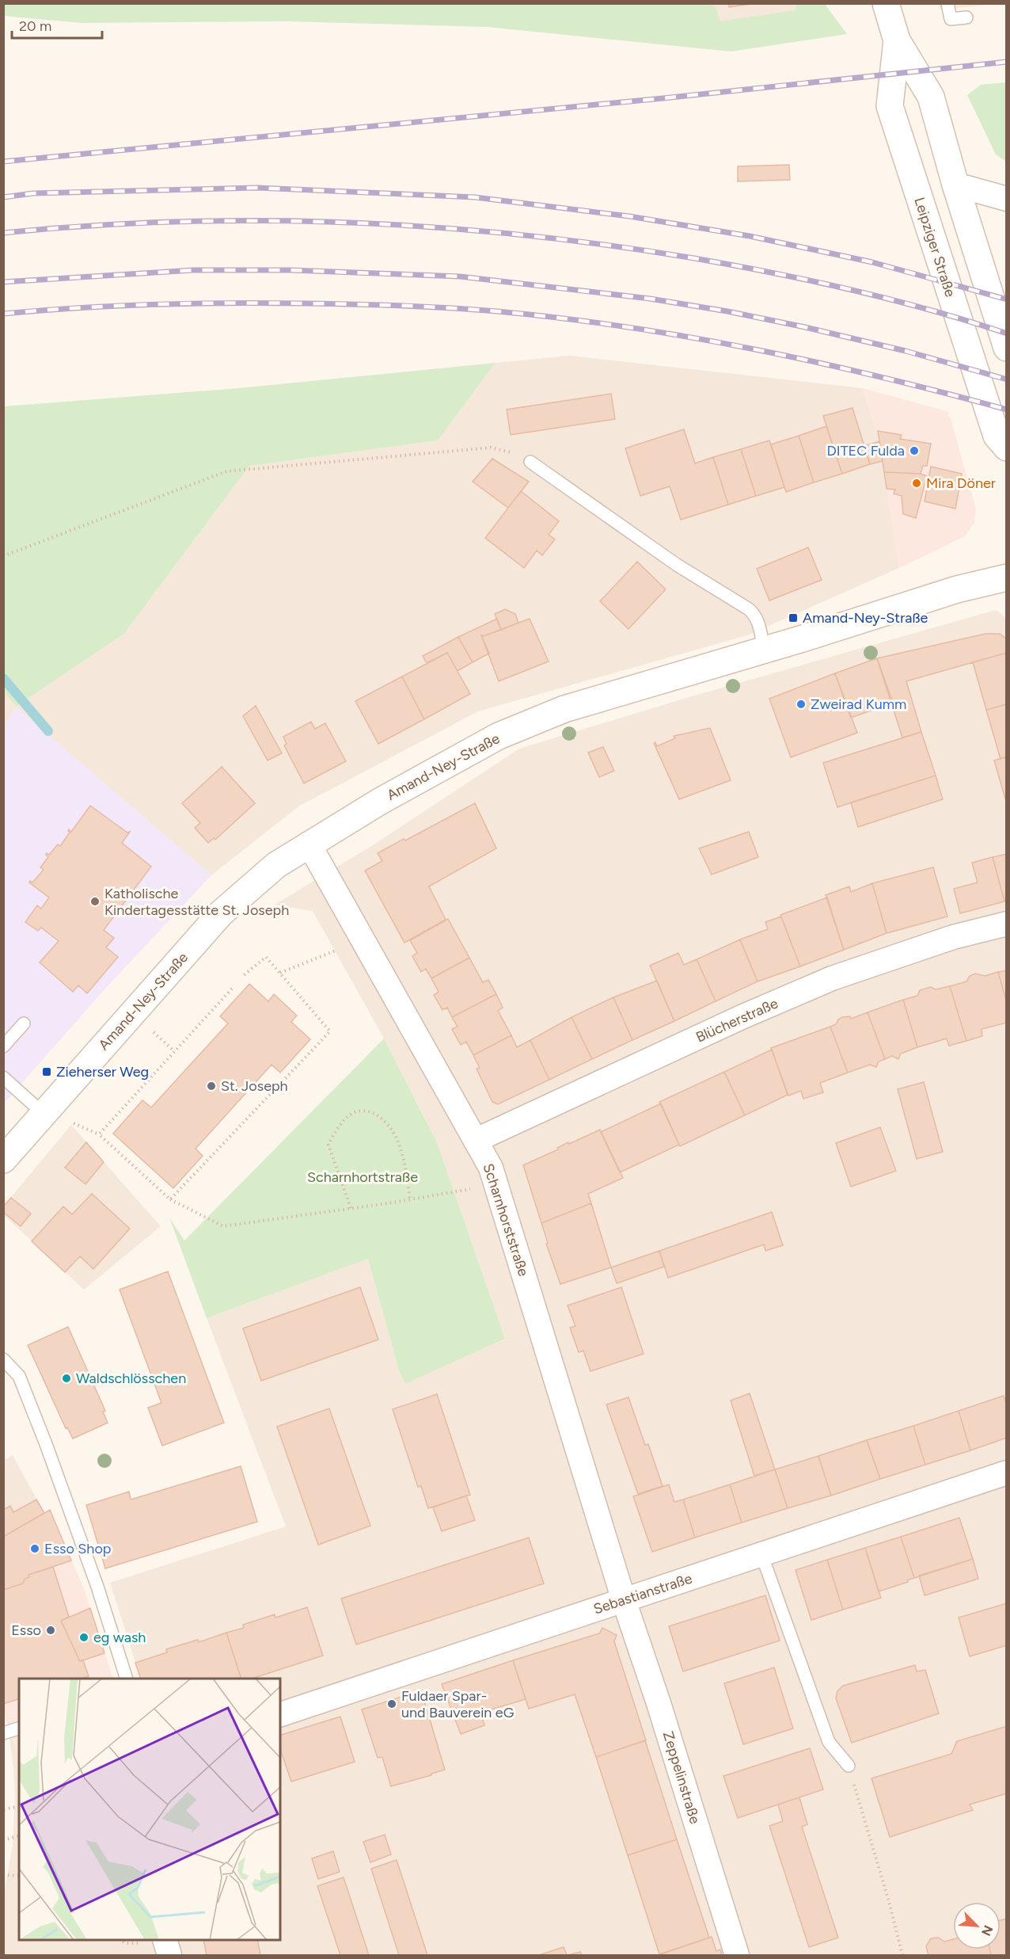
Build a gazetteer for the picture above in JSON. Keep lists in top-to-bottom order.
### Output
{
  "streets": {
    "street": [
      "Leipziger Straße",
      "Amand-Ney-Straße",
      "Blücherstraße",
      "Scharnhorststraße",
      "Sebastianstraße",
      "Zeppelinstraße"
    ]
  },
  "crossings": [
    ["Amand-Ney-Straße", "Scharnhorststraße"],
    ["Blücherstraße", "Scharnhorststraße"],
    ["Scharnhorststraße", "Sebastianstraße"],
    ["Scharnhorststraße", "Zeppelinstraße"],
    ["Sebastianstraße", "Zeppelinstraße"]
  ],
  "parks": ["Scharnhortstraße"],
  "places": {
    "other": [
      "DITEC Fulda",
      "Mira Döner",
      "Zweirad Kumm",
      "Katholische Kindertagesstätte St. Joseph",
      "St. Joseph",
      "Waldschlösschen",
      "Esso Shop",
      "Esso",
      "eg wash",
      "Fuldaer Spar- und Bauverein eG"
    ],
    "transit": ["Amand-Ney-Straße", "Zieherser Weg"]
  },
  "scale_bar": "20 m",
  "north": "bottom right"
}
